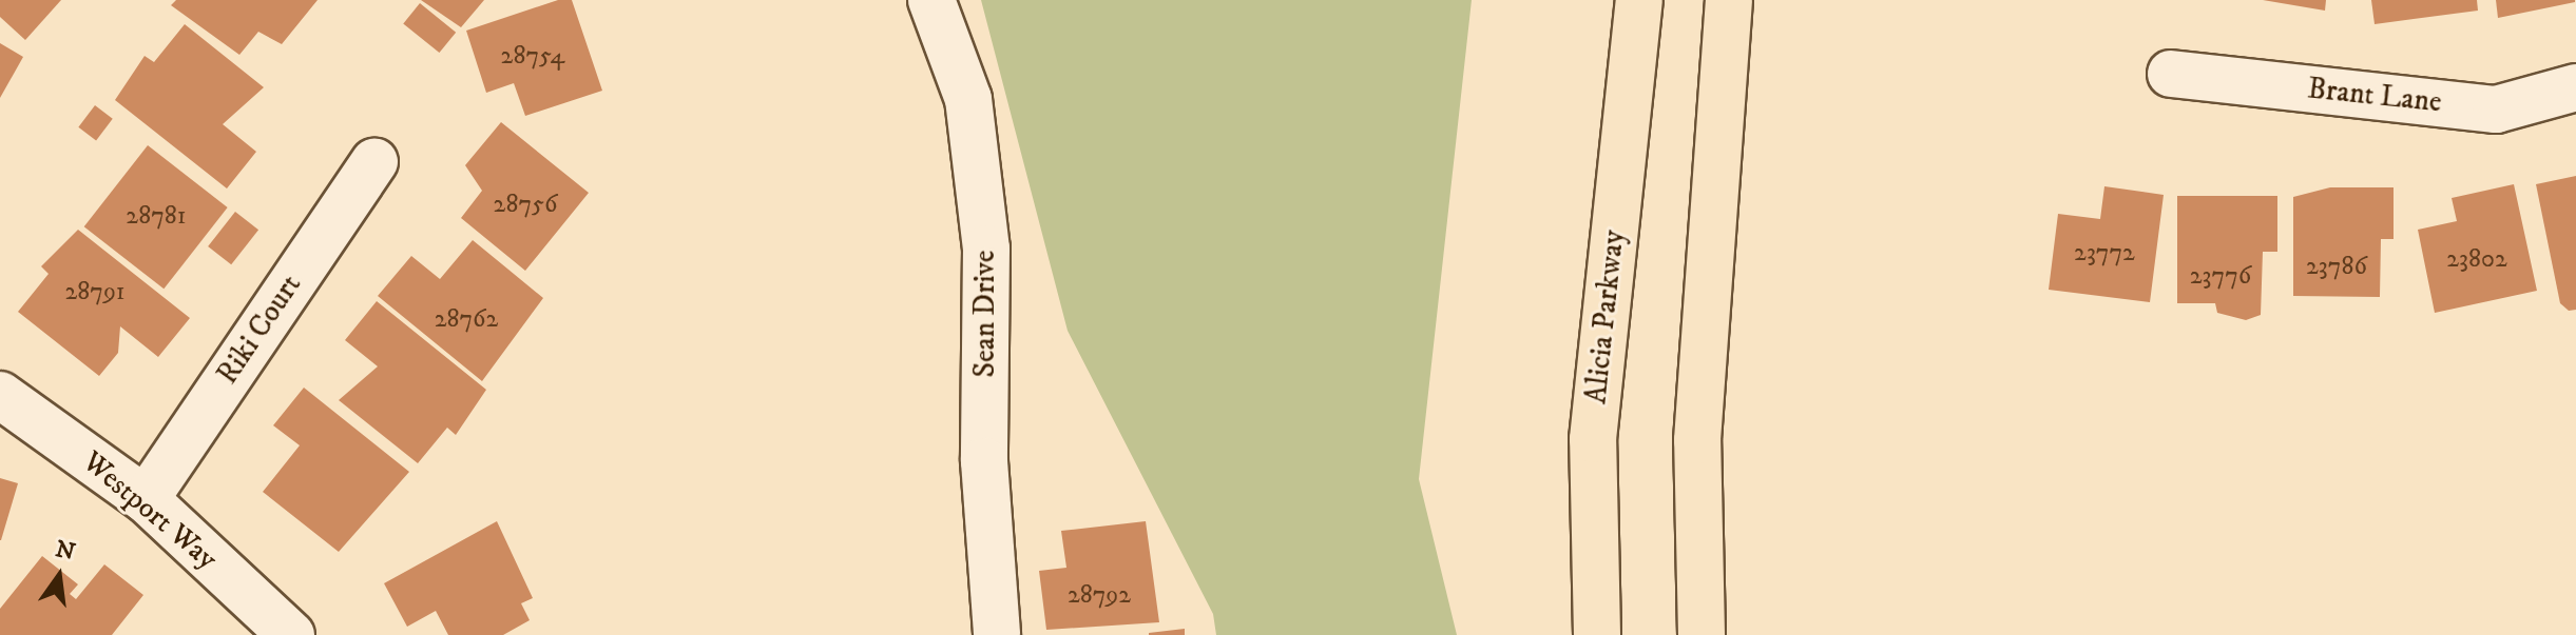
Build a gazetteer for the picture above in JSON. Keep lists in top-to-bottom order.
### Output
{
  "streets": {
    "main road": ["Alicia Parkway"],
    "street": [
      "Brant Lane",
      "Sean Drive",
      "Riki Court",
      "Westport Way"
    ]
  },
  "crossings": [
    ["Riki Court", "Westport Way"]
  ],
  "house_numbers": [
    "28754",
    "28756",
    "28781",
    "23772",
    "23802",
    "23786",
    "23776",
    "28791",
    "28762",
    "28792"
  ],
  "north": "top"
}
